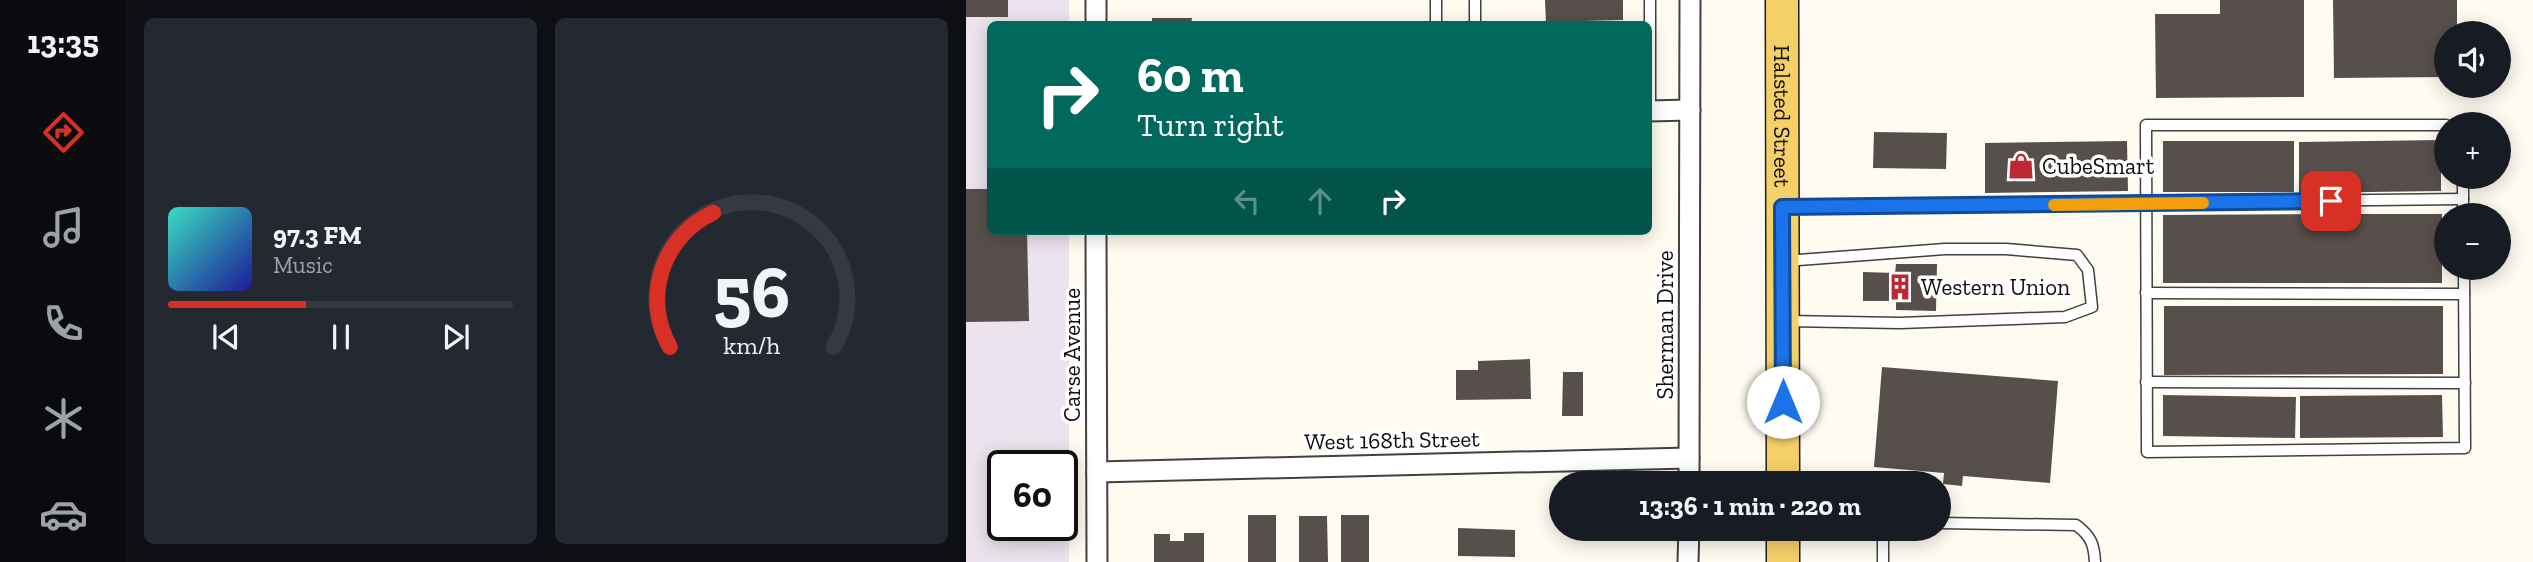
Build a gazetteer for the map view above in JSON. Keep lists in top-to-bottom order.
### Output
{
  "streets": {
    "main road": ["Halsted Street"],
    "street": ["Sherman Drive", "Carse Avenue", "West 168th Street"]
  },
  "crossings": [
    ["Sherman Drive", "West 168th Street"],
    ["Carse Avenue", "West 168th Street"]
  ],
  "places": {
    "shop": ["CubeSmart"],
    "building": ["Western Union"]
  },
  "page": {
    "tabs": "13:35",
    "map_buttons": ["+", "−"],
    "turn": ["60 m", "Turn right"],
    "song": ["97.3 FM", "Music"],
    "limit": "60",
    "trip": "13:36 · 1 min · 220 m",
    "gauge": ["56", "km/h"]
  }
}
